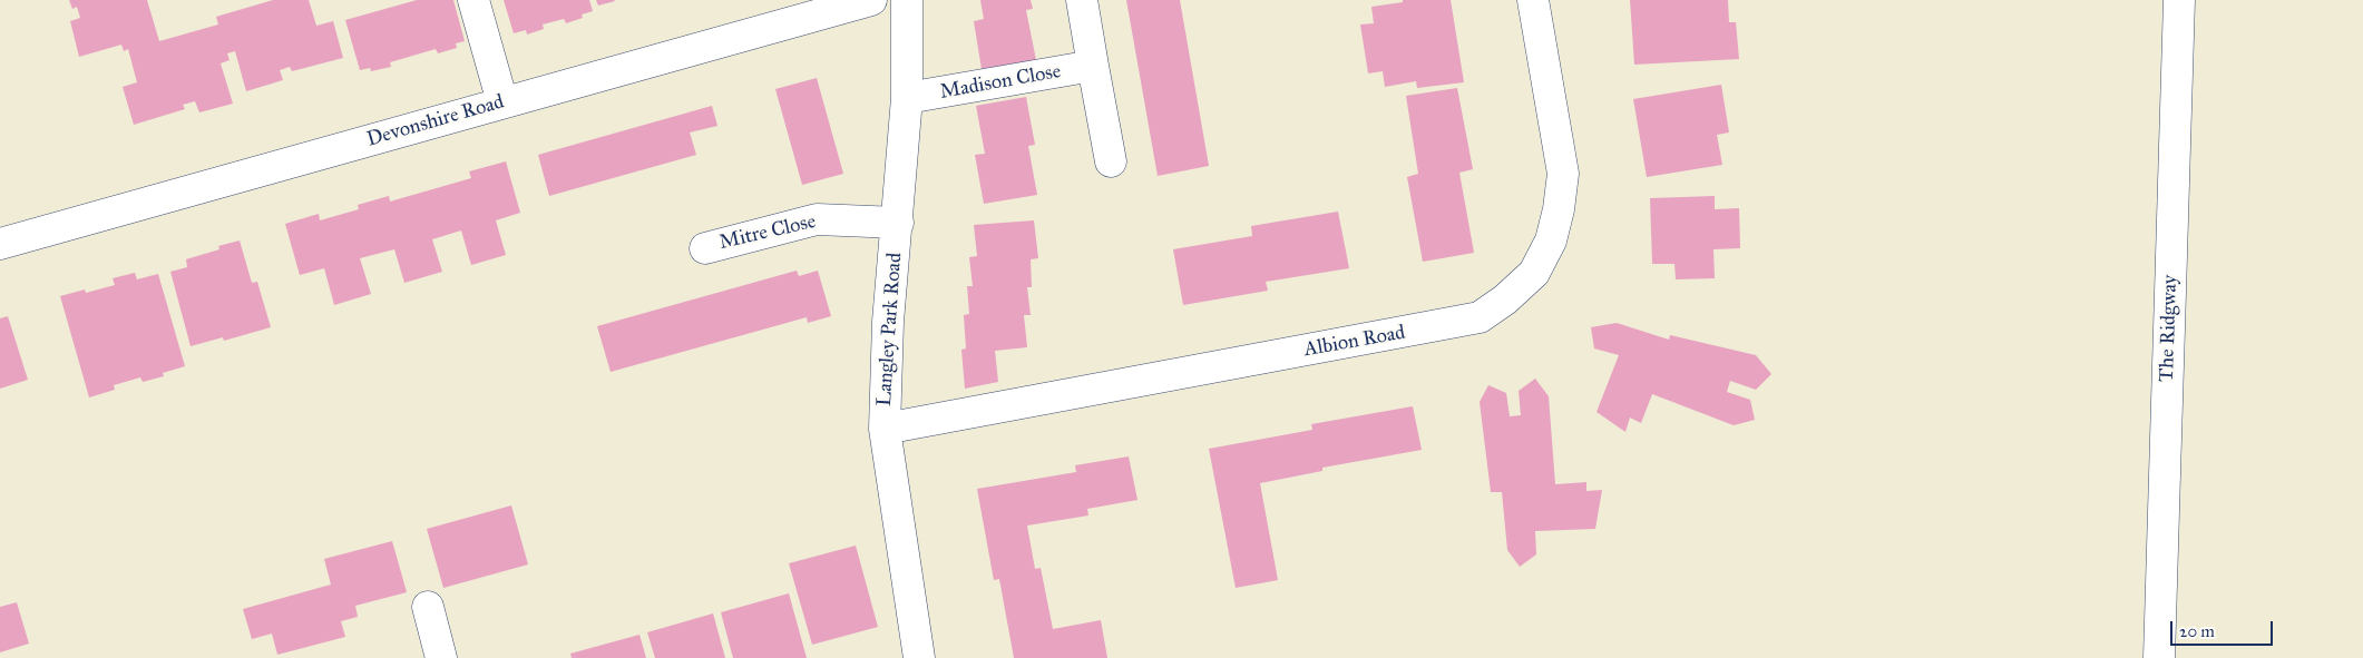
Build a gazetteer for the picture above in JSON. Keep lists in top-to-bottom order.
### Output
{
  "streets": {
    "street": [
      "Madison Close",
      "Devonshire Road",
      "Mitre Close",
      "The Ridgway",
      "Langley Park Road",
      "Albion Road"
    ]
  },
  "crossings": [
    ["Madison Close", "Langley Park Road"],
    ["Mitre Close", "Langley Park Road"],
    ["Langley Park Road", "Albion Road"]
  ],
  "scale_bar": "20 m"
}
